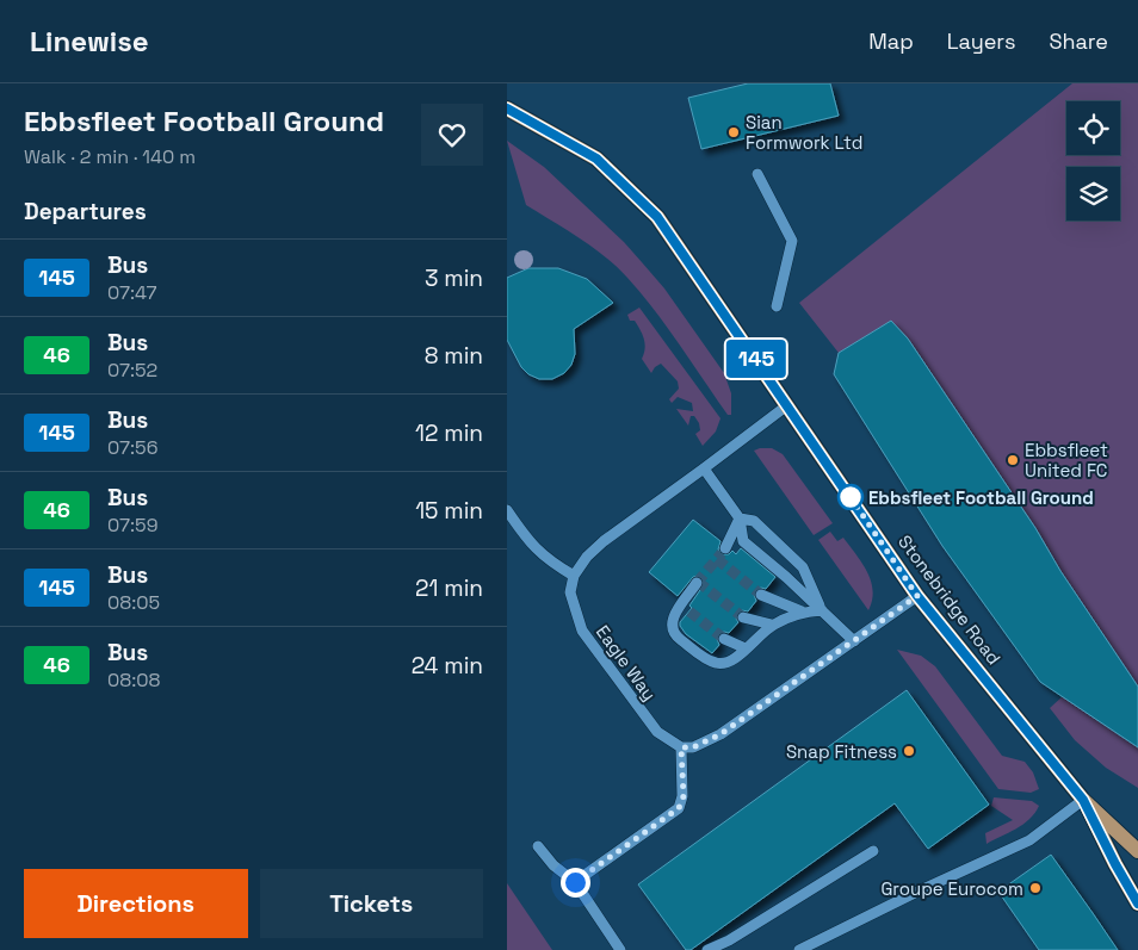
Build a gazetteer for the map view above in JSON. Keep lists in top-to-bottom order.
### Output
{
  "streets": {
    "main road": ["Stonebridge Road"],
    "street": ["Eagle Way"]
  },
  "places": [
    "Sian Formwork Ltd",
    "Ebbsfleet United FC",
    "Ebbsfleet Football Ground",
    "Snap Fitness",
    "Groupe Eurocom"
  ],
  "lines": ["bus line 145"],
  "page": {
    "header": "Linewise",
    "nav": ["Map", "Layers", "Share"],
    "heading": [
      ["Ebbsfleet Football Ground", "Walk · 2 min · 140 m"],
      "Departures"
    ],
    "on_map": "145",
    "list": [
      {
        "mark": "145",
        "name": "Bus",
        "note": "07:47",
        "value": "3 min"
      },
      {
        "mark": "46",
        "name": "Bus",
        "note": "07:52",
        "value": "8 min"
      },
      {
        "mark": "145",
        "name": "Bus",
        "note": "07:56",
        "value": "12 min"
      },
      {
        "mark": "46",
        "name": "Bus",
        "note": "07:59",
        "value": "15 min"
      },
      {
        "mark": "145",
        "name": "Bus",
        "note": "08:05",
        "value": "21 min"
      },
      {
        "mark": "46",
        "name": "Bus",
        "note": "08:08",
        "value": "24 min"
      }
    ],
    "buttons": ["Directions", "Tickets"]
  }
}
